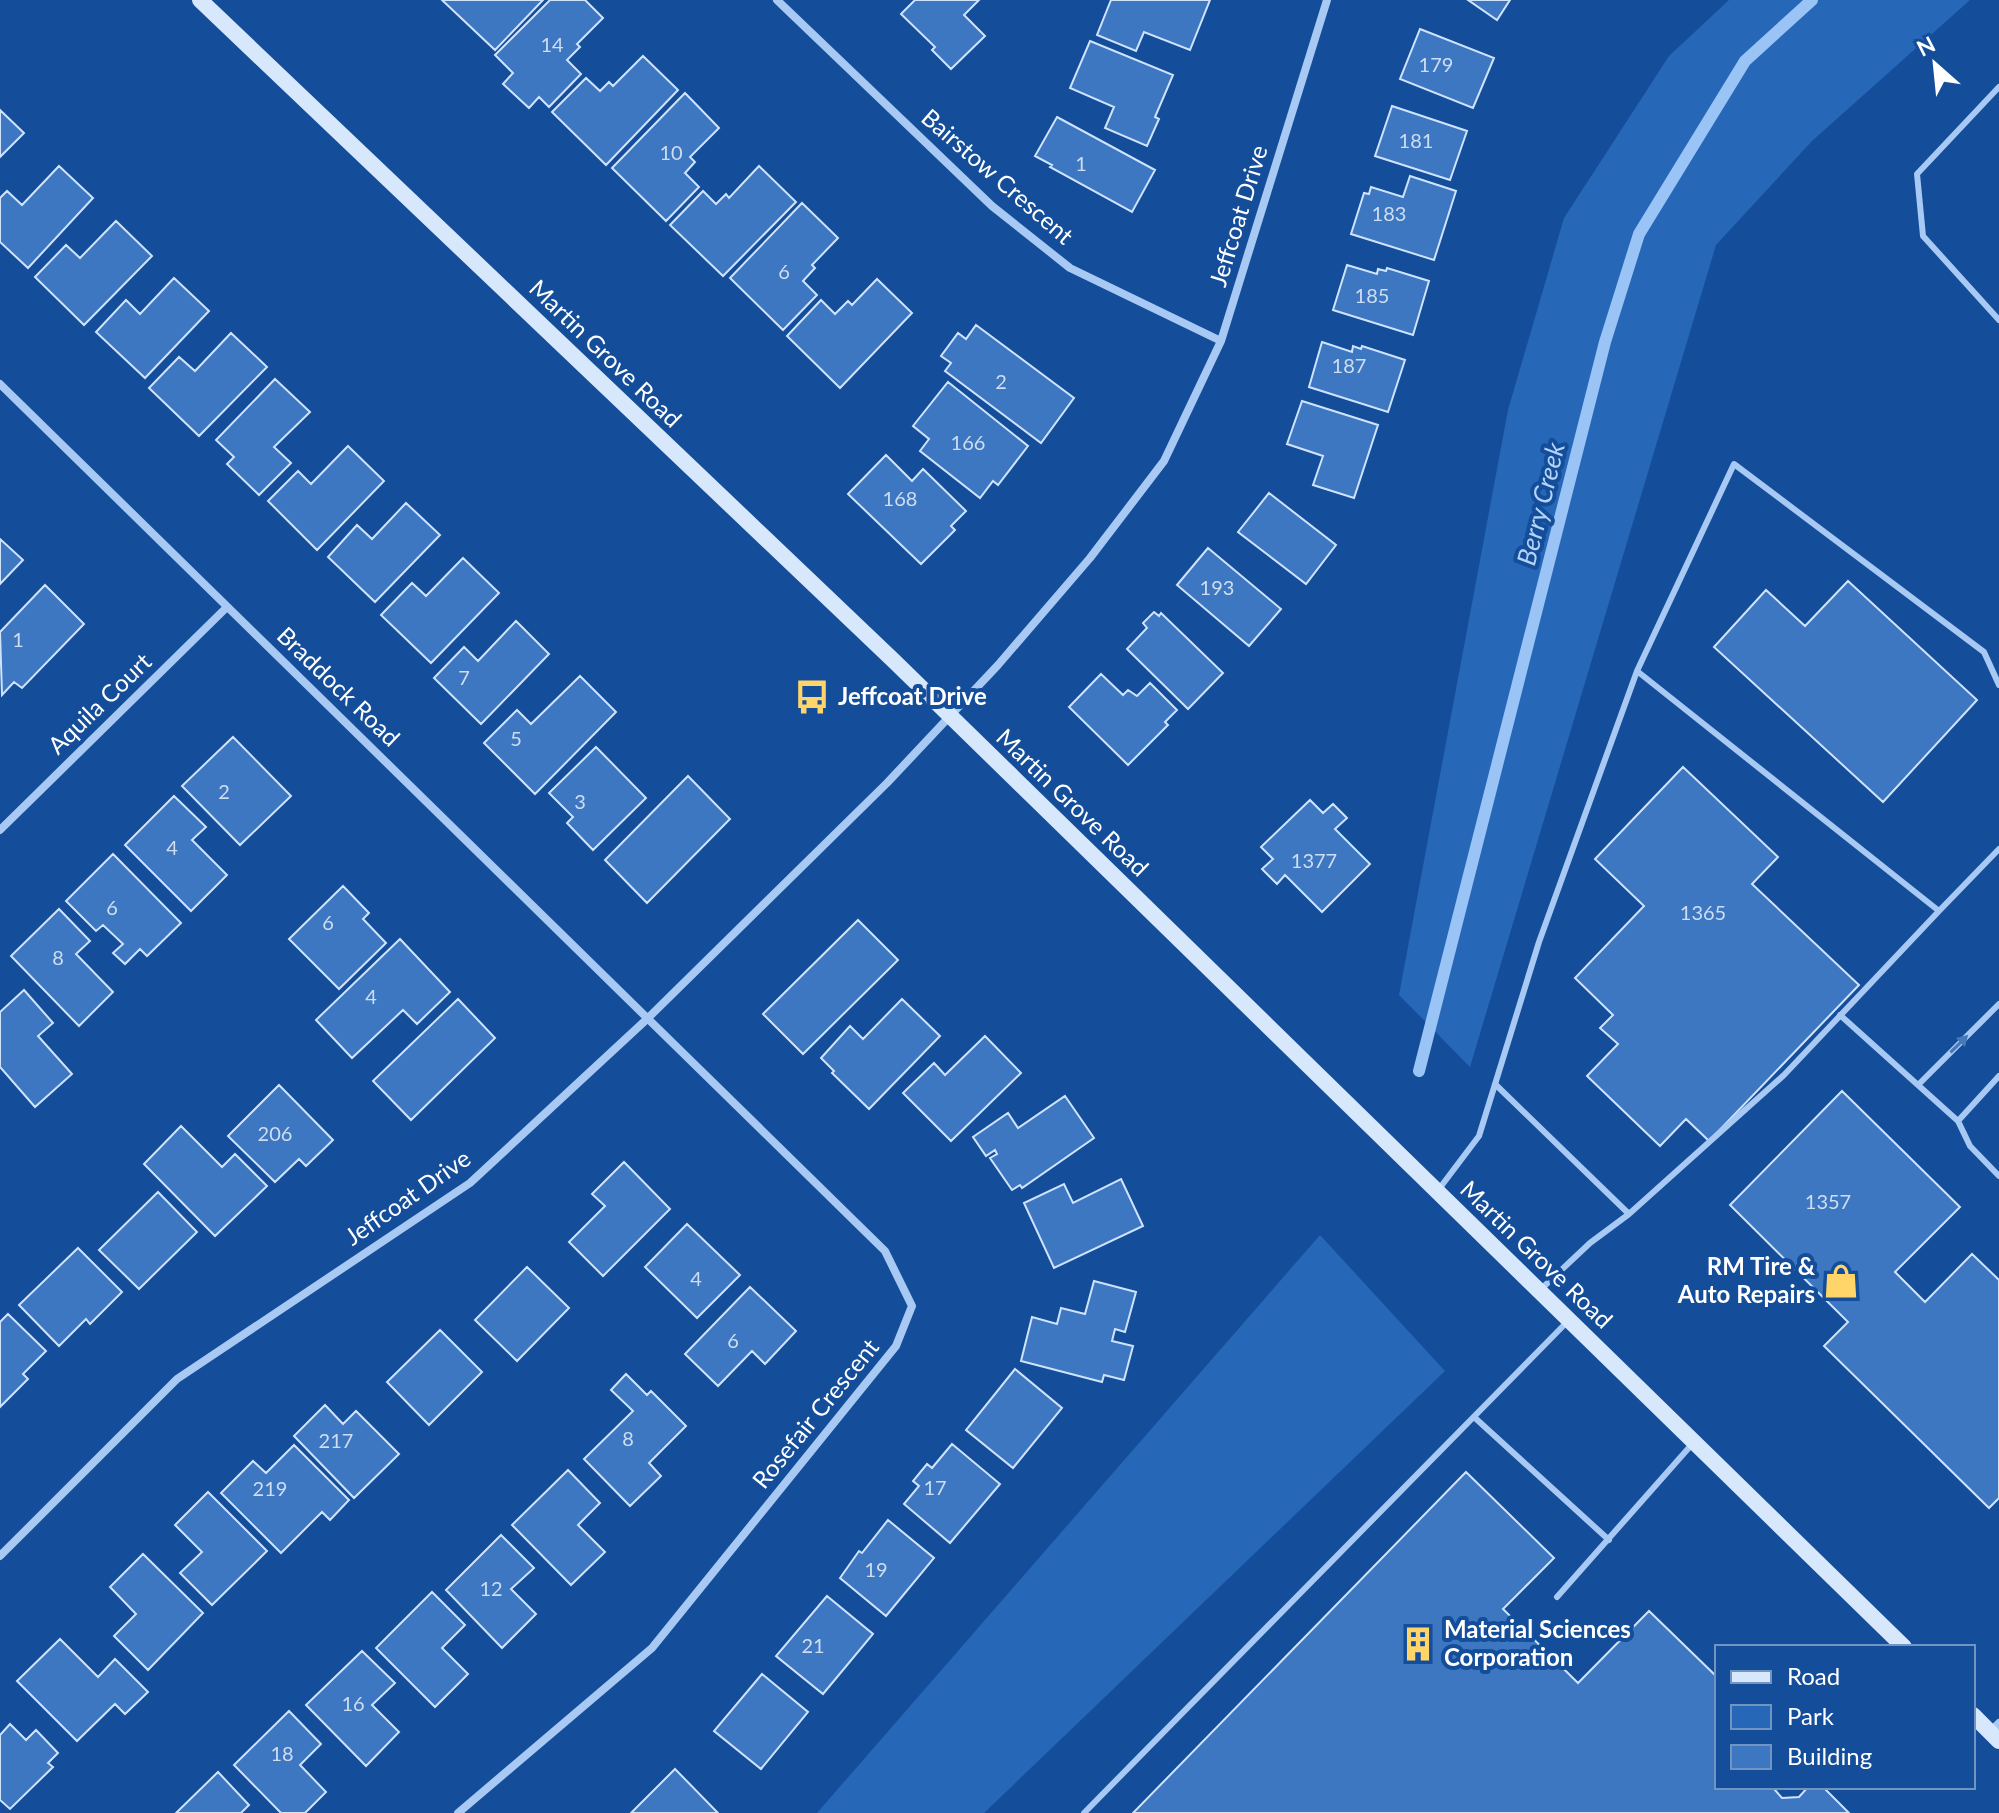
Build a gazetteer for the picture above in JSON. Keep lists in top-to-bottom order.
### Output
{
  "streets": {
    "main road": ["Martin Grove Road"],
    "street": [
      "Bairstow Crescent",
      "Jeffcoat Drive",
      "Braddock Road",
      "Aquila Court",
      "Rosefair Crescent"
    ]
  },
  "crossings": [
    ["Bairstow Crescent", "Jeffcoat Drive"],
    ["Jeffcoat Drive", "Martin Grove Road"],
    ["Jeffcoat Drive", "Braddock Road"],
    ["Jeffcoat Drive", "Rosefair Crescent"],
    ["Braddock Road", "Aquila Court"],
    ["Braddock Road", "Rosefair Crescent"]
  ],
  "water": ["Berry Creek"],
  "places": {
    "bus stop": ["Jeffcoat Drive"],
    "shop": ["RM Tire & Auto Repairs"],
    "building": ["Material Sciences Corporation"]
  },
  "house_numbers": [
    "14",
    "179",
    "181",
    "10",
    "1",
    "183",
    "6",
    "185",
    "187",
    "2",
    "166",
    "168",
    "193",
    "1",
    "7",
    "5",
    "2",
    "3",
    "4",
    "1377",
    "6",
    "1365",
    "6",
    "8",
    "4",
    "206",
    "1357",
    "4",
    "6",
    "8",
    "217",
    "17",
    "219",
    "19",
    "12",
    "21",
    "16",
    "18"
  ],
  "legend": ["Road", "Park", "Building"],
  "north": "top left"
}
